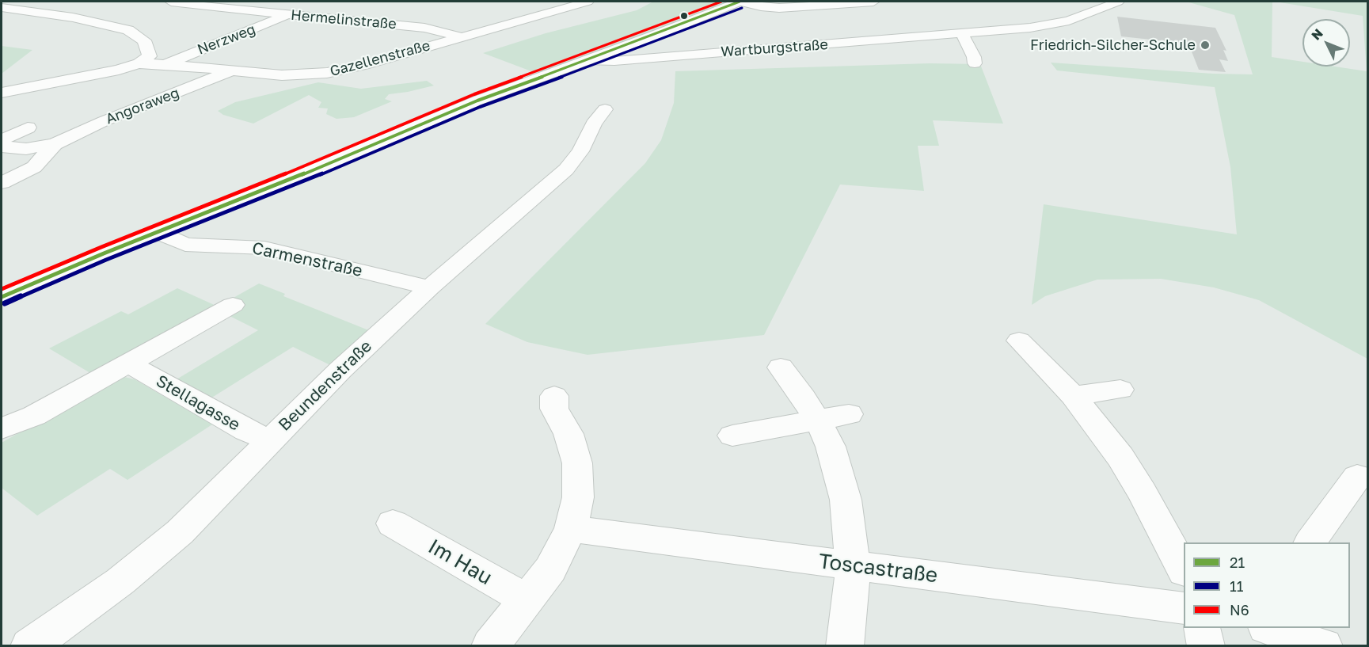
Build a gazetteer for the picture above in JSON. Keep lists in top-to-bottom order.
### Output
{
  "streets": {
    "street": [
      "Hermelinstraße",
      "Nerzweg",
      "Wartburgstraße",
      "Gazellenstraße",
      "Angoraweg",
      "Carmenstraße",
      "Beundenstraße",
      "Stellagasse",
      "Im Hau",
      "Toscastraße"
    ]
  },
  "crossings": [
    ["Hermelinstraße", "Nerzweg"],
    ["Hermelinstraße", "Gazellenstraße"],
    ["Nerzweg", "Gazellenstraße"],
    ["Gazellenstraße", "Angoraweg"],
    ["Carmenstraße", "Beundenstraße"],
    ["Beundenstraße", "Stellagasse"]
  ],
  "places": ["Friedrich-Silcher-Schule"],
  "lines": ["transit line 21", "transit line N6", "transit line 11"],
  "legend": ["21", "11", "N6"],
  "north": "top left"
}
